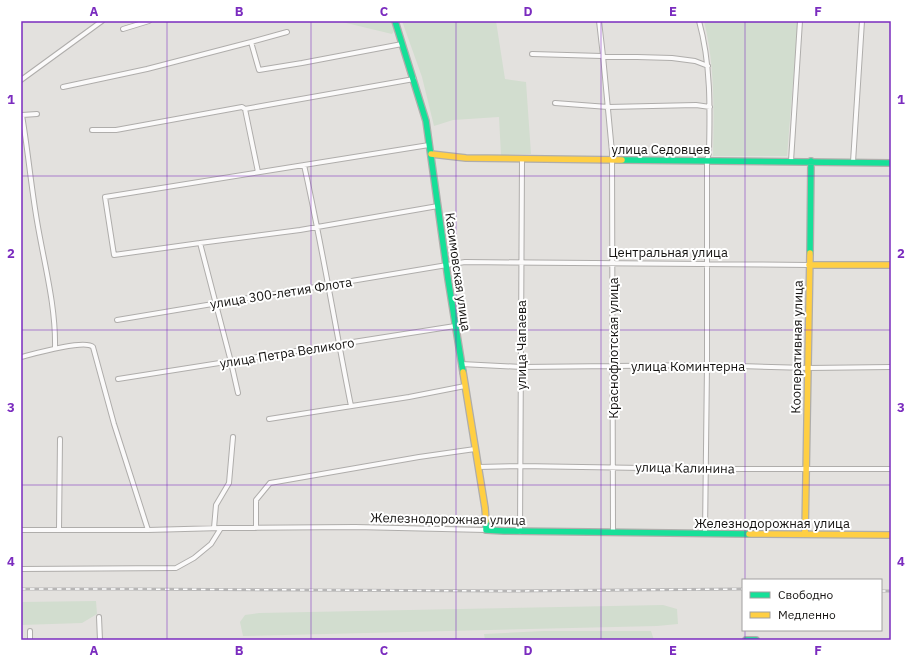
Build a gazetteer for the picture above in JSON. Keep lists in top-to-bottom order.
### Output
{
  "streets": {
    "main road": [
      "улица Седовцев",
      "Центральная улица",
      "Касимовская улица",
      "Кооперативная улица",
      "Железнодорожная улица"
    ],
    "street": [
      "улица 300-летия Флота",
      "улица Чапаева",
      "Краснофлотская улица",
      "улица Петра Великого",
      "улица Коминтерна",
      "улица Калинина"
    ]
  },
  "crossings": [
    ["улица Седовцев", "Касимовская улица"],
    ["улица Седовцев", "улица Чапаева"],
    ["улица Седовцев", "Кооперативная улица"],
    ["улица Седовцев", "Краснофлотская улица"],
    ["Центральная улица", "Касимовская улица"],
    ["Центральная улица", "улица 300-летия Флота"],
    ["Центральная улица", "улица Чапаева"],
    ["Центральная улица", "Кооперативная улица"],
    ["Центральная улица", "Краснофлотская улица"],
    ["Касимовская улица", "улица 300-летия Флота"],
    ["Касимовская улица", "улица Петра Великого"],
    ["Касимовская улица", "улица Коминтерна"],
    ["Касимовская улица", "улица Калинина"],
    ["Касимовская улица", "Железнодорожная улица"],
    ["улица Чапаева", "улица Коминтерна"],
    ["улица Чапаева", "улица Калинина"],
    ["улица Чапаева", "Железнодорожная улица"],
    ["Кооперативная улица", "улица Коминтерна"],
    ["Кооперативная улица", "улица Калинина"],
    ["Кооперативная улица", "Железнодорожная улица"],
    ["Краснофлотская улица", "улица Коминтерна"],
    ["Краснофлотская улица", "улица Калинина"],
    ["Краснофлотская улица", "Железнодорожная улица"]
  ],
  "legend": ["Свободно", "Медленно"],
  "grid": {
    "columns": [
      "A",
      "B",
      "C",
      "D",
      "E",
      "F"
    ],
    "rows": [
      "1",
      "2",
      "3",
      "4"
    ]
  }
}
